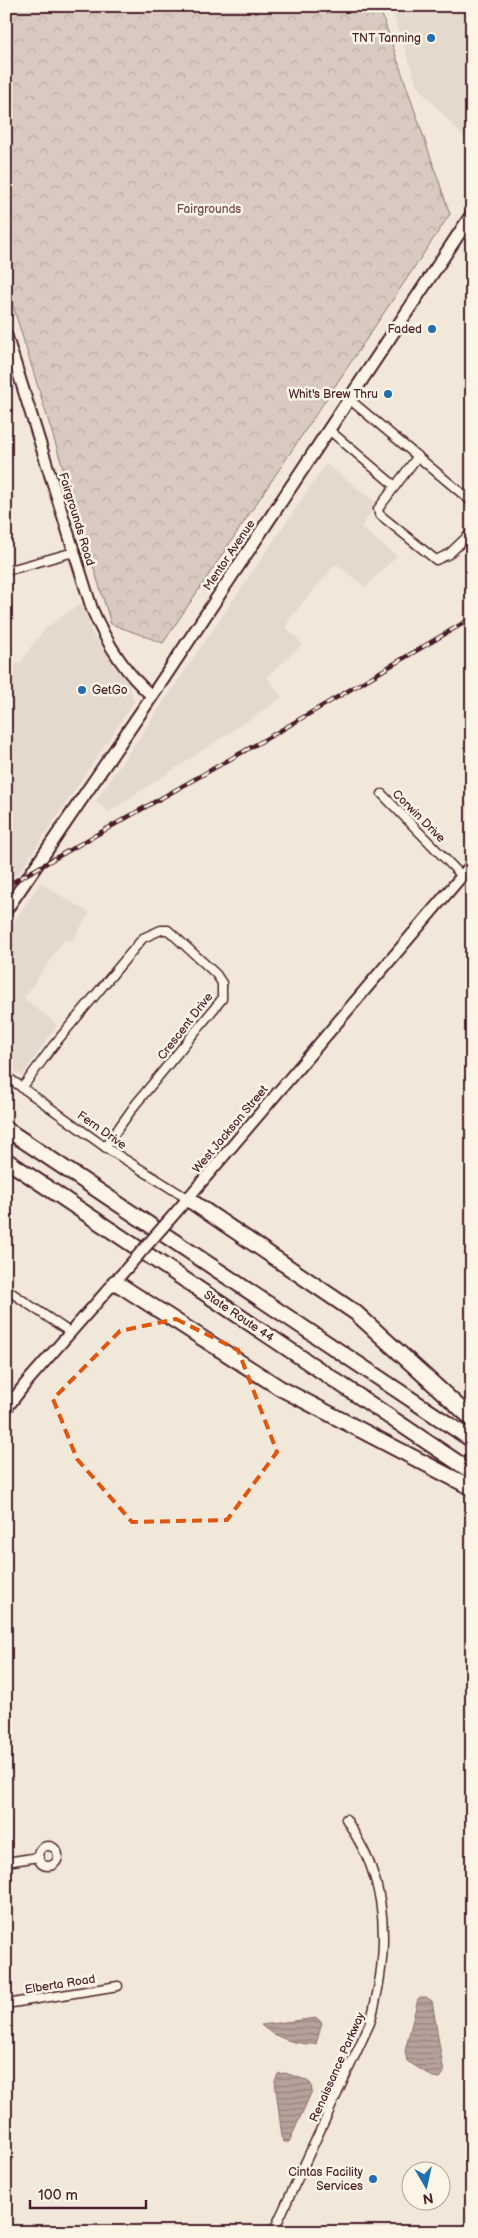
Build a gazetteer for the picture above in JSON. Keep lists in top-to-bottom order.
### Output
{
  "streets": {
    "highway": ["State Route 44"],
    "main road": ["Mentor Avenue"],
    "street": [
      "Fairgrounds Road",
      "Corwin Drive",
      "Crescent Drive",
      "West Jackson Street",
      "Fern Drive",
      "Elberta Road",
      "Renaissance Parkway"
    ]
  },
  "crossings": [
    ["Fairgrounds Road", "Mentor Avenue"],
    ["Corwin Drive", "West Jackson Street"],
    ["Crescent Drive", "Fern Drive"],
    ["West Jackson Street", "Fern Drive"]
  ],
  "parks": ["Fairgrounds"],
  "places": [
    "TNT Tanning",
    "Faded",
    "Whit's Brew Thru",
    "GetGo",
    "Cintas Facility Services"
  ],
  "scale_bar": "100 m",
  "north": "bottom"
}
